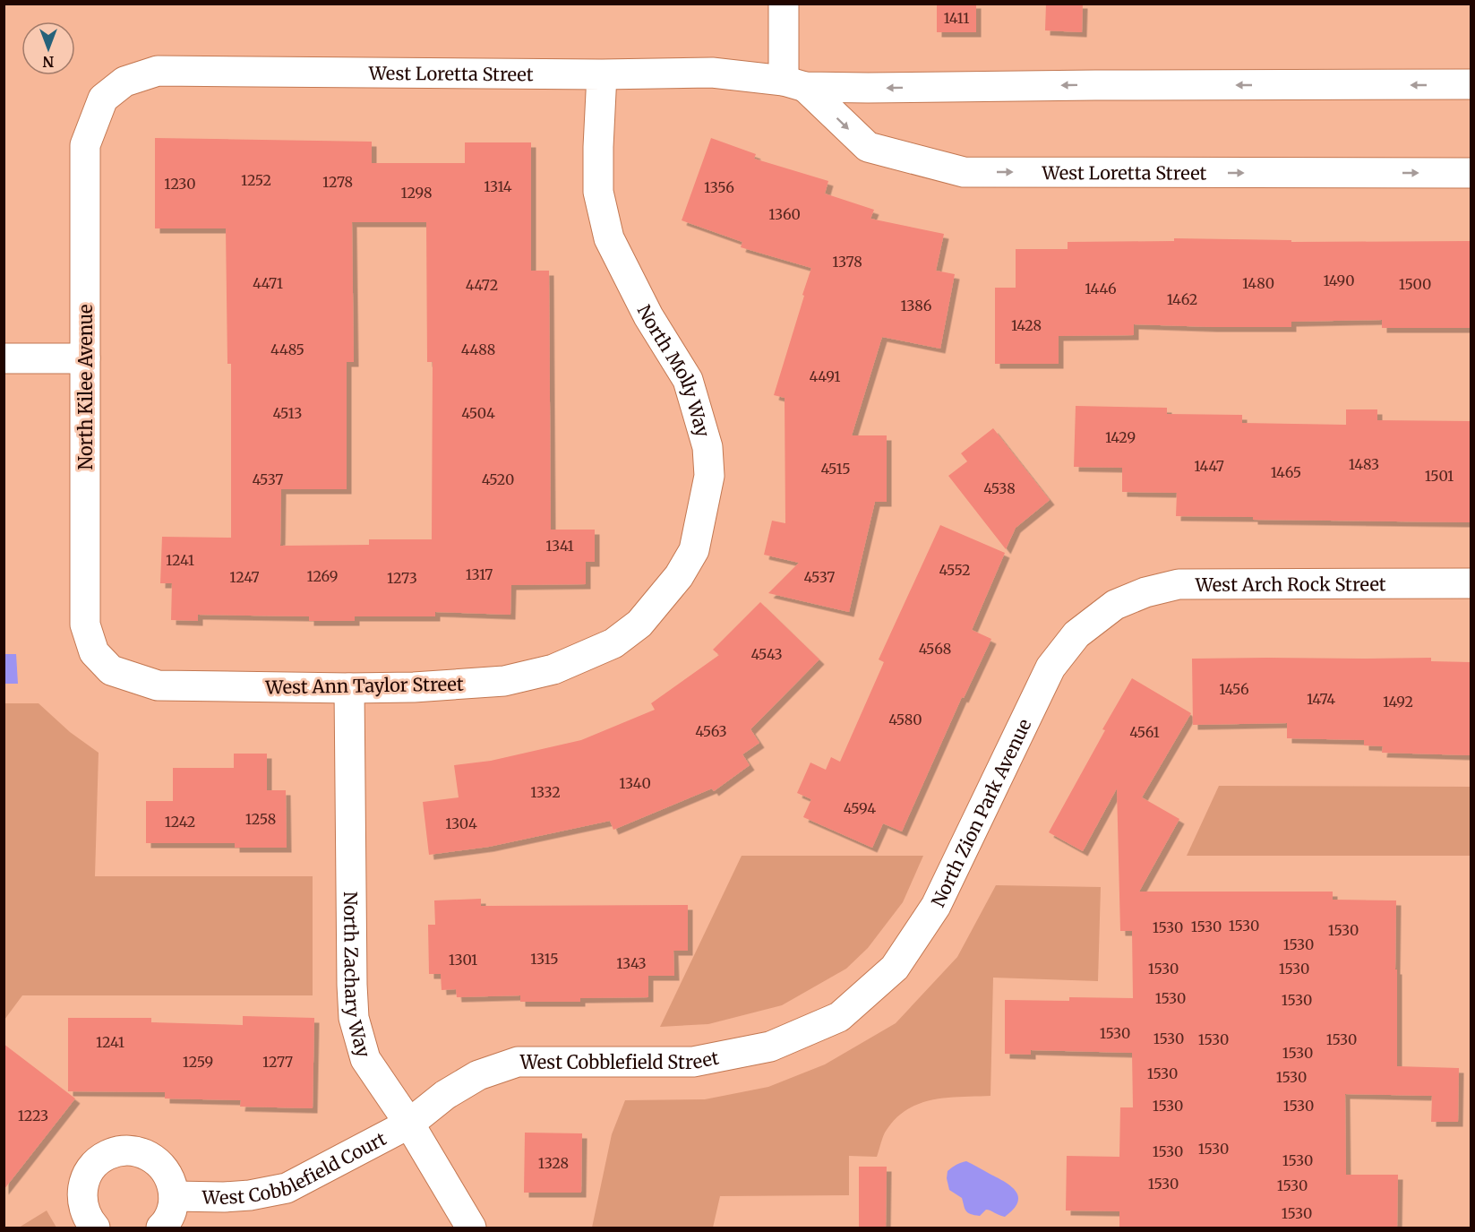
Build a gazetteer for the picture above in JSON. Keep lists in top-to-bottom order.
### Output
{
  "streets": {
    "street": [
      "West Loretta Street",
      "North Molly Way",
      "North Kilee Avenue",
      "West Arch Rock Street",
      "West Ann Taylor Street",
      "North Zion Park Avenue",
      "North Zachary Way",
      "West Cobblefield Street",
      "West Cobblefield Court"
    ]
  },
  "crossings": [
    ["West Loretta Street", "North Molly Way"],
    ["West Loretta Street", "North Kilee Avenue"],
    ["North Molly Way", "West Ann Taylor Street"],
    ["North Kilee Avenue", "West Ann Taylor Street"],
    ["West Arch Rock Street", "North Zion Park Avenue"],
    ["West Ann Taylor Street", "North Zachary Way"],
    ["North Zion Park Avenue", "West Cobblefield Street"],
    ["North Zachary Way", "West Cobblefield Street"],
    ["North Zachary Way", "West Cobblefield Court"],
    ["West Cobblefield Street", "West Cobblefield Court"]
  ],
  "house_numbers": [
    "1411",
    "1252",
    "1278",
    "1230",
    "1314",
    "1356",
    "1298",
    "1360",
    "1378",
    "1490",
    "4471",
    "1480",
    "1500",
    "4472",
    "1446",
    "1462",
    "1386",
    "1428",
    "4485",
    "4488",
    "4491",
    "4513",
    "4504",
    "1429",
    "1483",
    "1447",
    "4515",
    "1465",
    "1501",
    "4537",
    "4520",
    "4538",
    "1341",
    "1241",
    "4552",
    "1317",
    "1269",
    "1247",
    "4537",
    "1273",
    "4568",
    "4543",
    "1456",
    "1474",
    "1492",
    "4580",
    "4563",
    "4561",
    "1340",
    "1332",
    "4594",
    "1258",
    "1242",
    "1304",
    "1530",
    "1530",
    "1530",
    "1530",
    "1530",
    "1315",
    "1301",
    "1343",
    "1530",
    "1530",
    "1530",
    "1530",
    "1530",
    "1530",
    "1530",
    "1530",
    "1241",
    "1530",
    "1259",
    "1277",
    "1530",
    "1530",
    "1530",
    "1530",
    "1223",
    "1530",
    "1530",
    "1530",
    "1328",
    "1530",
    "1530",
    "1530"
  ],
  "north": "bottom"
}
